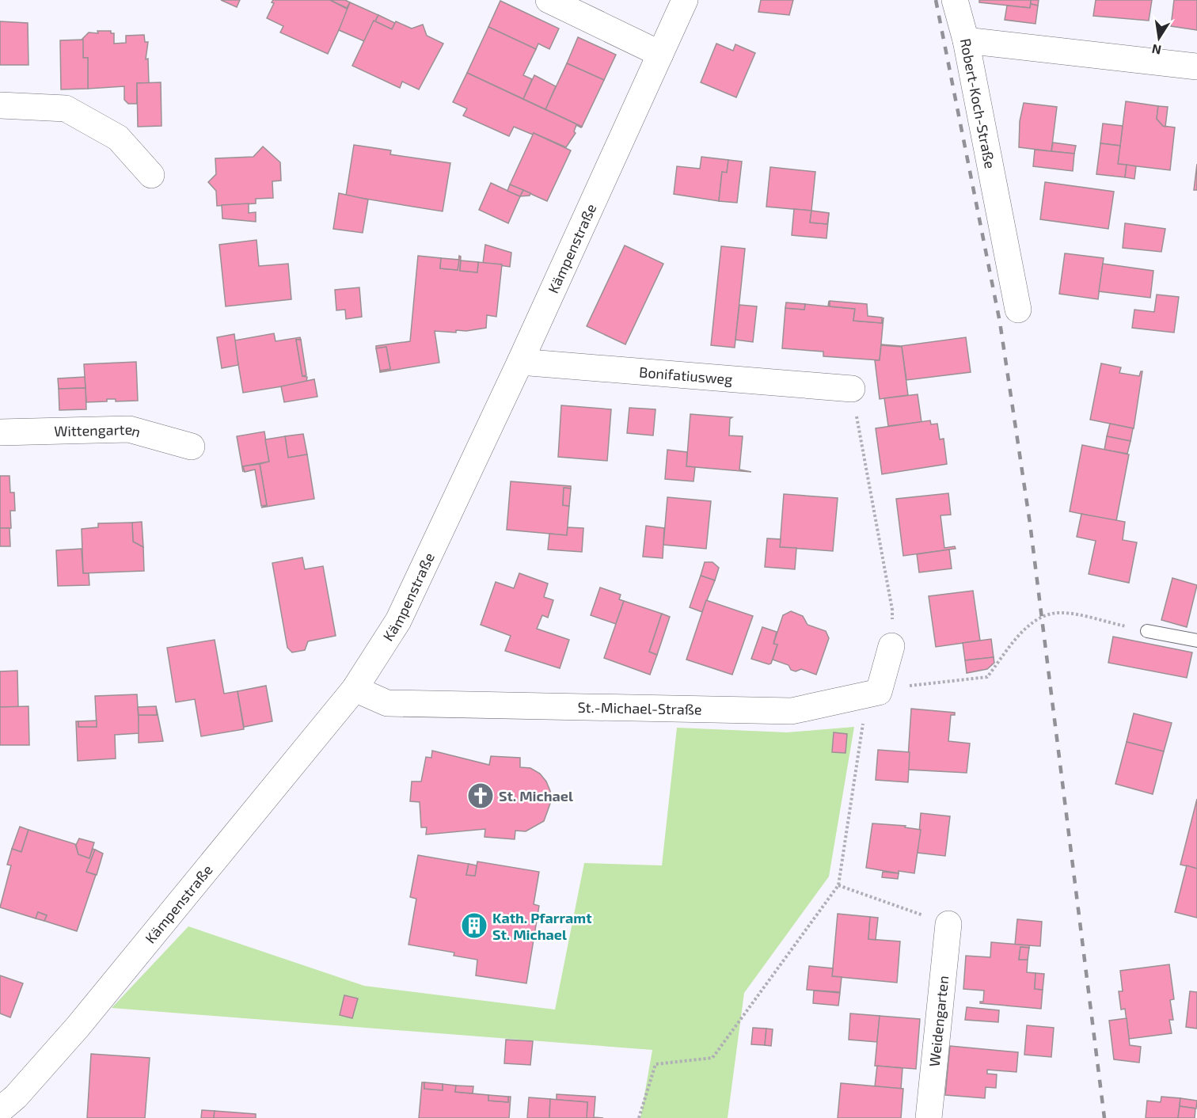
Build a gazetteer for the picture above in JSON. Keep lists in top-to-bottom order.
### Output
{
  "streets": {
    "street": [
      "Robert-Koch-Straße",
      "Kämpenstraße",
      "Bonifatiusweg",
      "Wittengarten",
      "St.-Michael-Straße",
      "Weidengarten"
    ]
  },
  "crossings": [
    ["Kämpenstraße", "Bonifatiusweg"],
    ["Kämpenstraße", "St.-Michael-Straße"]
  ],
  "places": {
    "church": ["St. Michael"],
    "building": ["Kath. Pfarramt St. Michael"]
  },
  "north": "bottom"
}
